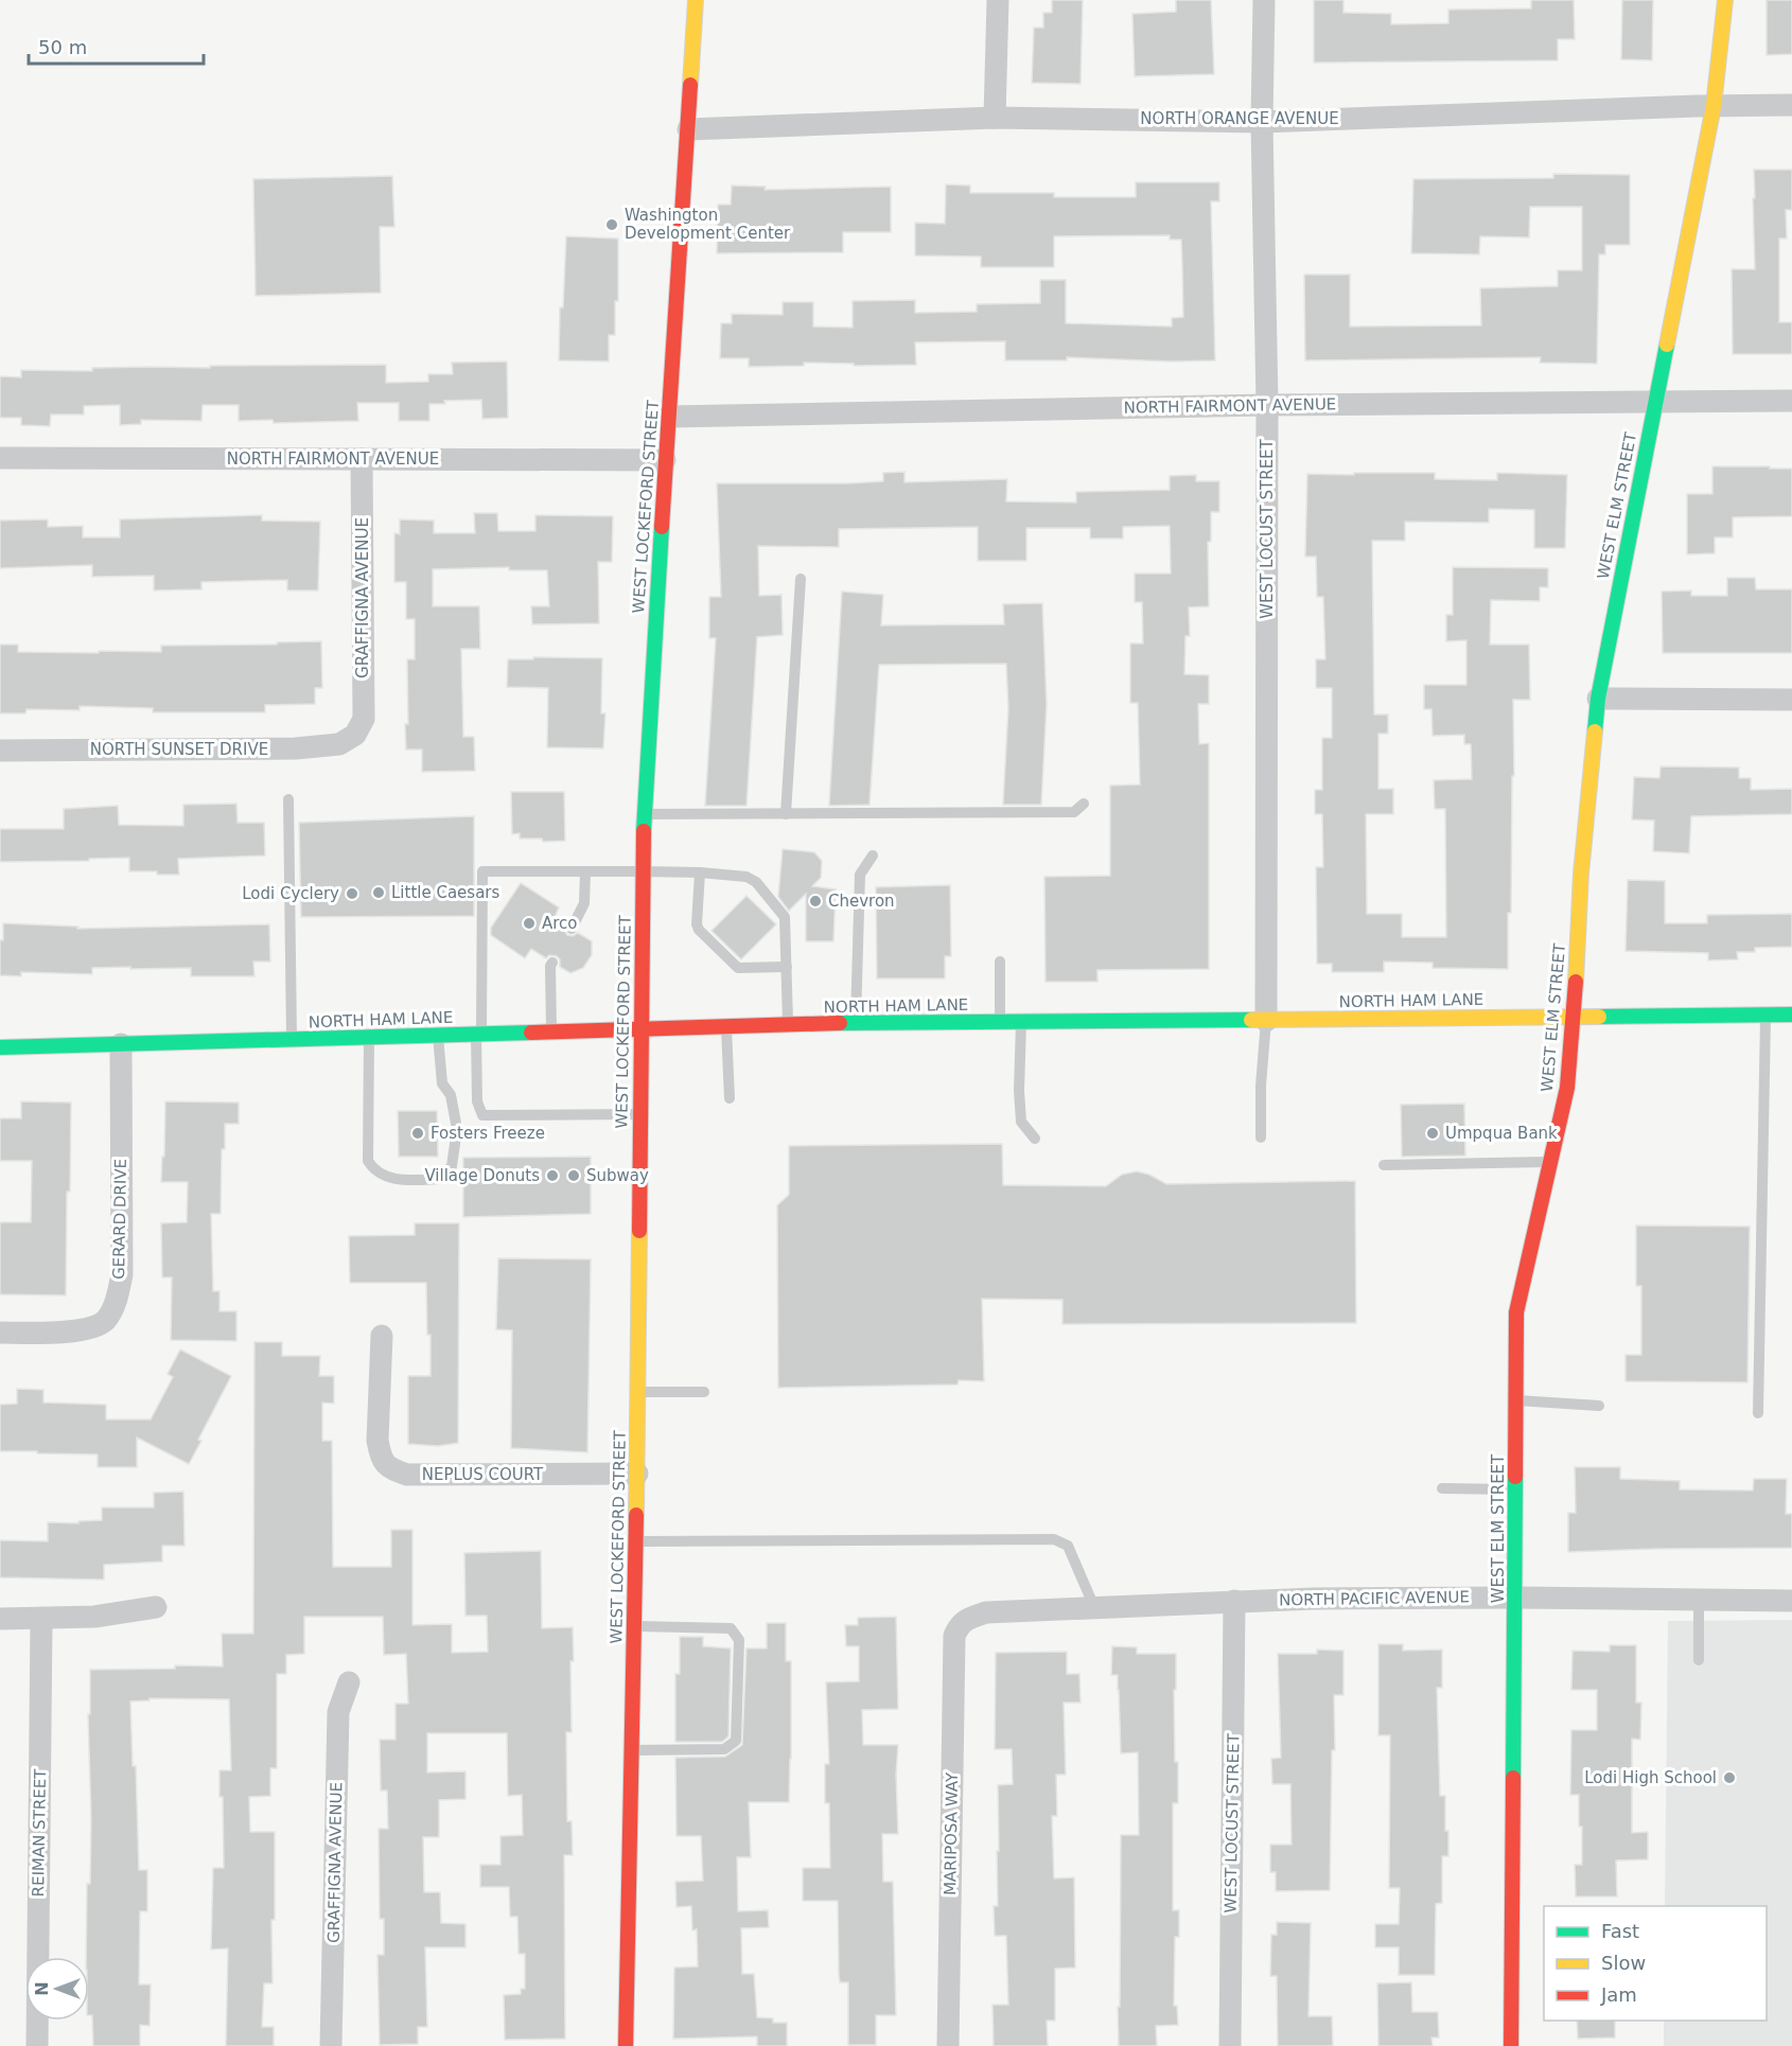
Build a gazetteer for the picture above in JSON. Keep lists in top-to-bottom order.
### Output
{
  "streets": {
    "street": [
      "NORTH ORANGE AVENUE",
      "NORTH FAIRMONT AVENUE",
      "WEST ELM STREET",
      "WEST LOCKEFORD STREET",
      "WEST LOCUST STREET",
      "GRAFFIGNA AVENUE",
      "NORTH SUNSET DRIVE",
      "NORTH HAM LANE",
      "GERARD DRIVE",
      "NEPLUS COURT",
      "NORTH PACIFIC AVENUE",
      "REIMAN STREET",
      "MARIPOSA WAY"
    ]
  },
  "crossings": [
    ["NORTH ORANGE AVENUE", "WEST ELM STREET"],
    ["NORTH ORANGE AVENUE", "WEST LOCKEFORD STREET"],
    ["NORTH ORANGE AVENUE", "WEST LOCUST STREET"],
    ["NORTH FAIRMONT AVENUE", "WEST ELM STREET"],
    ["NORTH FAIRMONT AVENUE", "WEST LOCKEFORD STREET"],
    ["NORTH FAIRMONT AVENUE", "WEST LOCUST STREET"],
    ["NORTH FAIRMONT AVENUE", "GRAFFIGNA AVENUE"],
    ["WEST ELM STREET", "NORTH HAM LANE"],
    ["WEST ELM STREET", "NORTH PACIFIC AVENUE"],
    ["WEST LOCKEFORD STREET", "NORTH HAM LANE"],
    ["WEST LOCKEFORD STREET", "NEPLUS COURT"],
    ["WEST LOCUST STREET", "NORTH HAM LANE"],
    ["WEST LOCUST STREET", "NORTH PACIFIC AVENUE"],
    ["GRAFFIGNA AVENUE", "NORTH SUNSET DRIVE"],
    ["NORTH HAM LANE", "GERARD DRIVE"],
    ["NORTH PACIFIC AVENUE", "MARIPOSA WAY"]
  ],
  "places": [
    "Washington Development Center",
    "Little Caesars",
    "Lodi Cyclery",
    "Chevron",
    "Arco",
    "Fosters Freeze",
    "Umpqua Bank",
    "Village Donuts",
    "Subway",
    "Lodi High School"
  ],
  "legend": ["Fast", "Slow", "Jam"],
  "scale_bar": "50 m",
  "north": "left"
}
